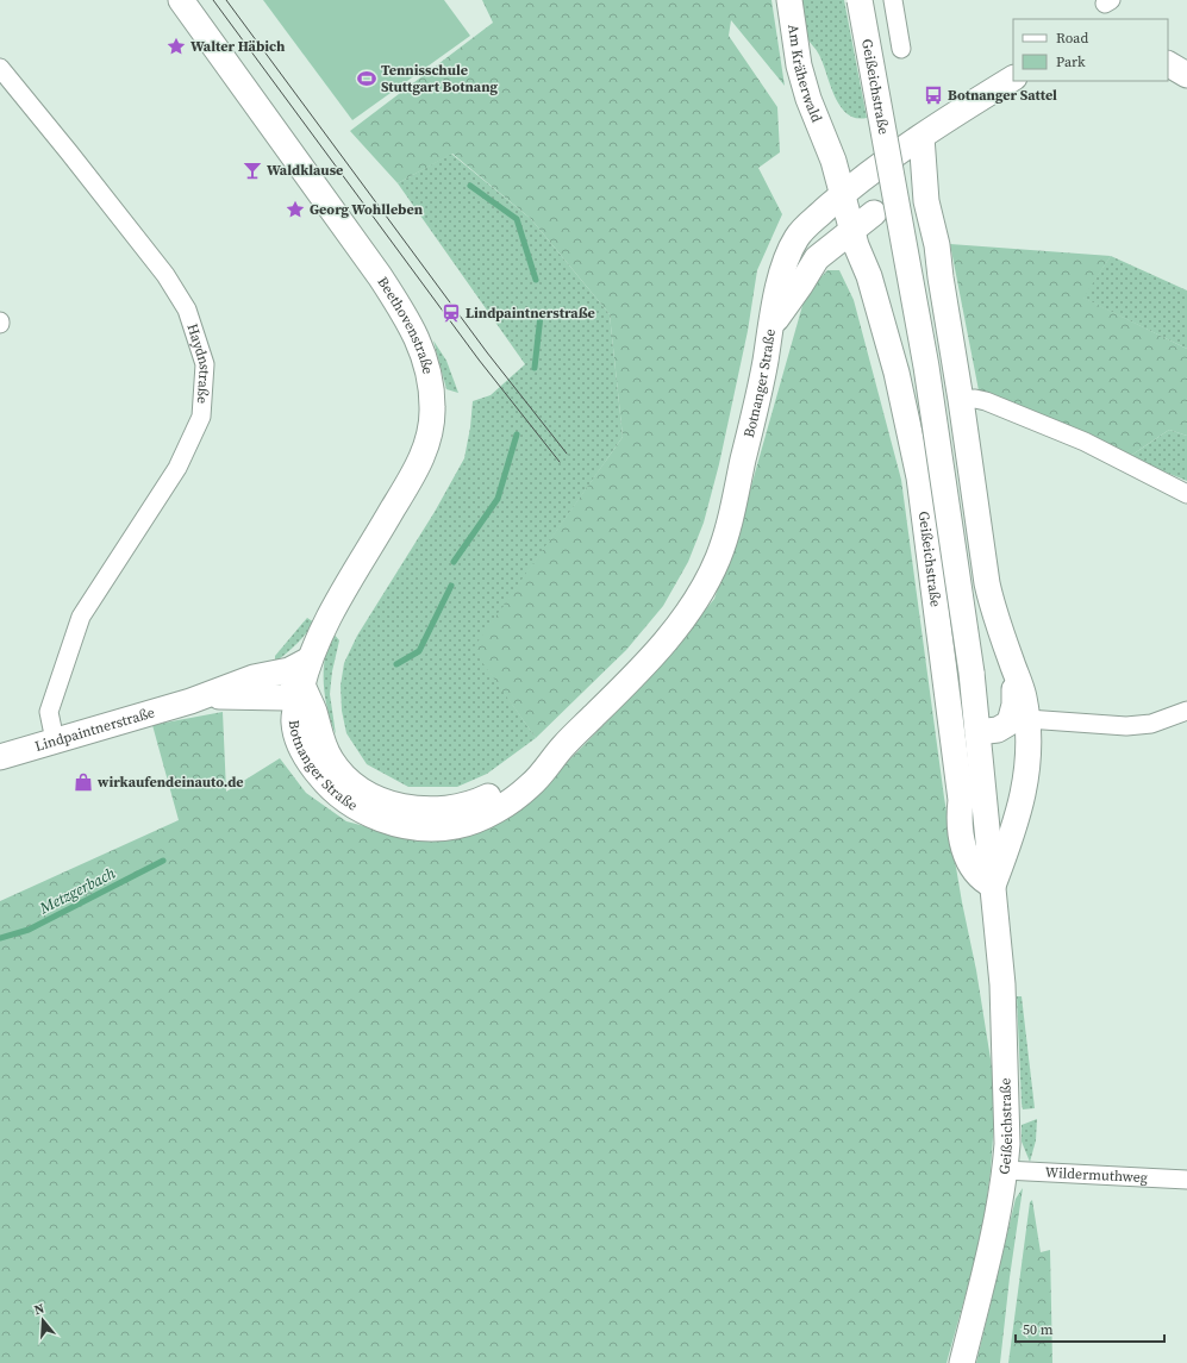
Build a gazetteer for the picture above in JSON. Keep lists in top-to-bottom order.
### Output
{
  "streets": {
    "main road": [
      "Am Kräherwald",
      "Geißeichstraße",
      "Beethovenstraße",
      "Botnanger Straße",
      "Lindpaintnerstraße"
    ],
    "street": ["Haydnstraße", "Wildermuthweg"]
  },
  "crossings": [
    ["Am Kräherwald", "Geißeichstraße"],
    ["Geißeichstraße", "Botnanger Straße"],
    ["Geißeichstraße", "Wildermuthweg"],
    ["Beethovenstraße", "Botnanger Straße"],
    ["Beethovenstraße", "Lindpaintnerstraße"],
    ["Haydnstraße", "Lindpaintnerstraße"],
    ["Botnanger Straße", "Lindpaintnerstraße"]
  ],
  "water": ["Metzgerbach"],
  "places": {
    "place": ["Walter Häbich", "Georg Wohlleben"],
    "sports": ["Tennisschule Stuttgart Botnang"],
    "bus stop": ["Botnanger Sattel"],
    "bar": ["Waldklause"],
    "station": ["Lindpaintnerstraße"],
    "shop": ["wirkaufendeinauto.de"]
  },
  "legend": ["Road", "Park"],
  "scale_bar": "50 m",
  "north": "top"
}
